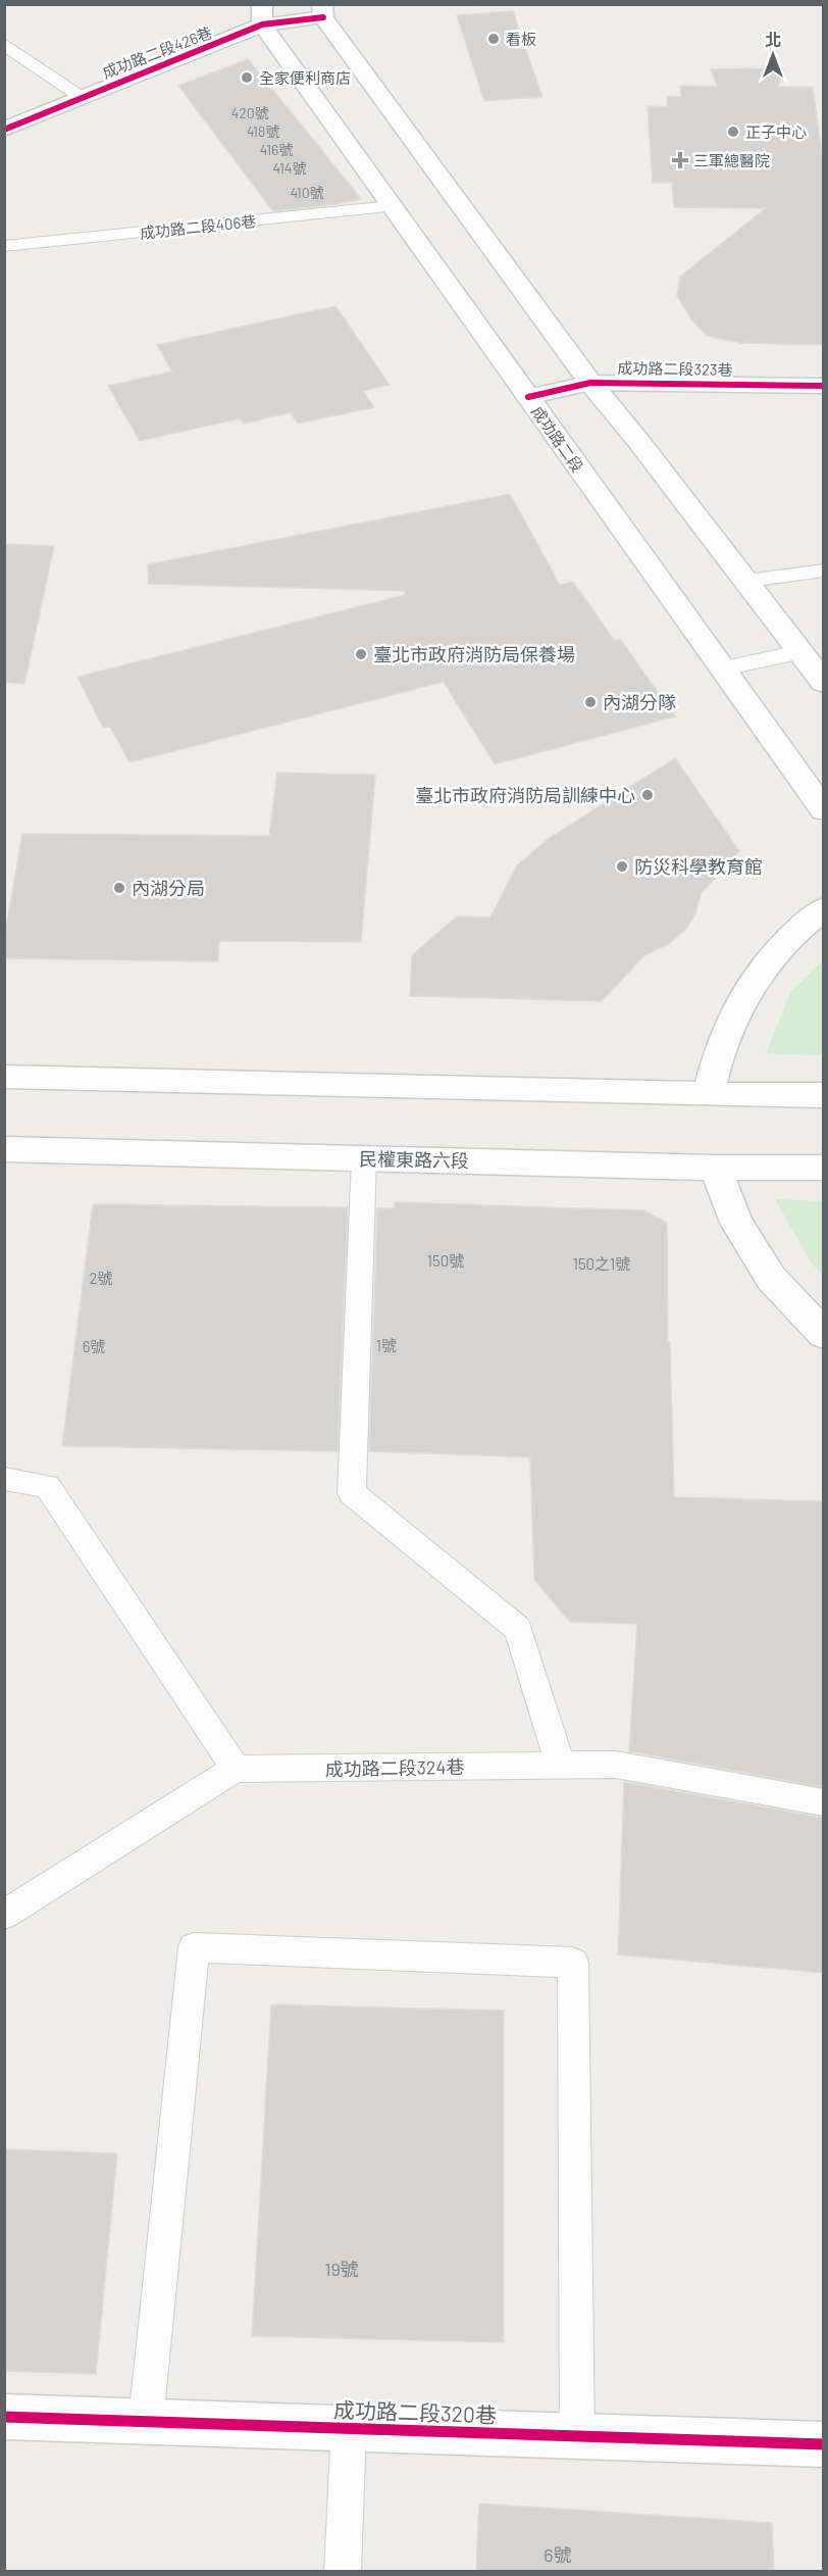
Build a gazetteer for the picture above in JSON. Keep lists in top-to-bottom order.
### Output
{
  "streets": {
    "main road": [
      "成功路二段426巷",
      "成功路二段323巷",
      "成功路二段",
      "民權東路六段",
      "成功路二段320巷"
    ],
    "lane": ["成功路二段406巷", "成功路二段324巷"]
  },
  "crossings": [
    ["成功路二段426巷", "成功路二段"],
    ["成功路二段406巷", "成功路二段"],
    ["成功路二段323巷", "成功路二段"]
  ],
  "places": {
    "other": [
      "看板",
      "全家便利商店",
      "正子中心",
      "臺北市政府消防局保養場",
      "內湖分隊",
      "臺北市政府消防局訓練中心",
      "防災科學教育館",
      "內湖分局"
    ],
    "health": ["三軍總醫院"]
  },
  "house_numbers": [
    "420號",
    "418號",
    "416號",
    "414號",
    "410號",
    "150號",
    "150之1號",
    "2號",
    "1號",
    "6號",
    "19號",
    "6號"
  ],
  "north": "top"
}
